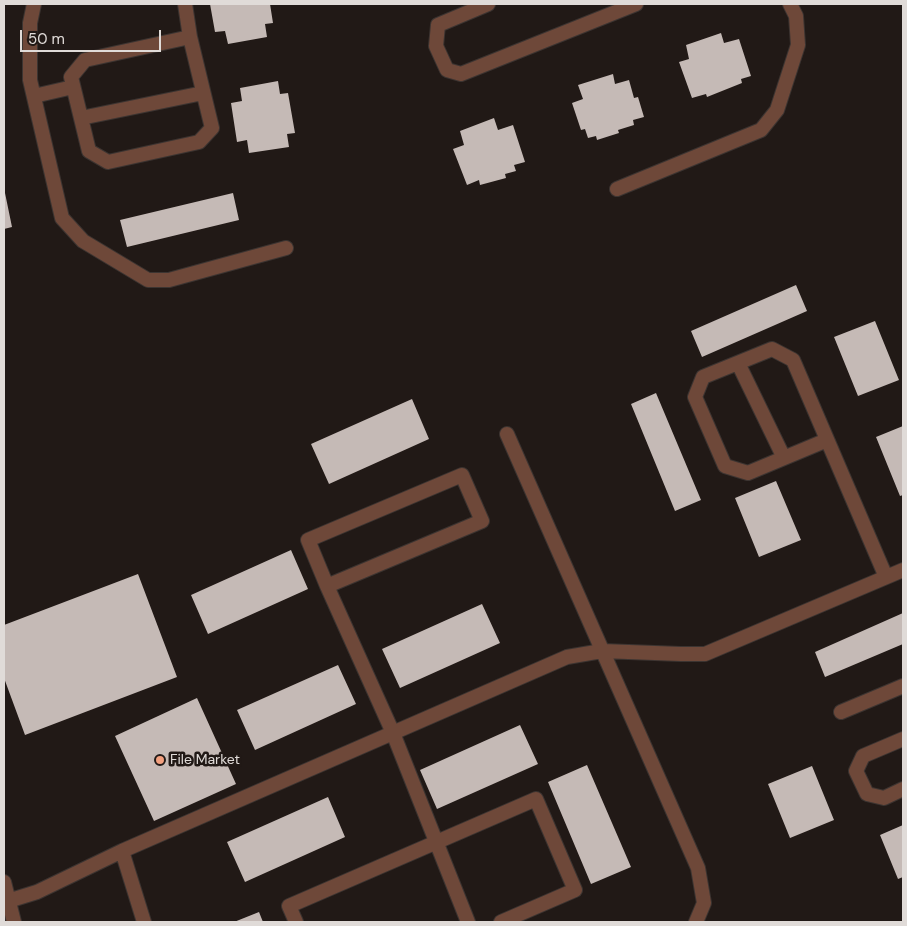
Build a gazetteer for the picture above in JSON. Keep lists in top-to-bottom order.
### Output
{
  "places": ["File Market"],
  "scale_bar": "50 m"
}
